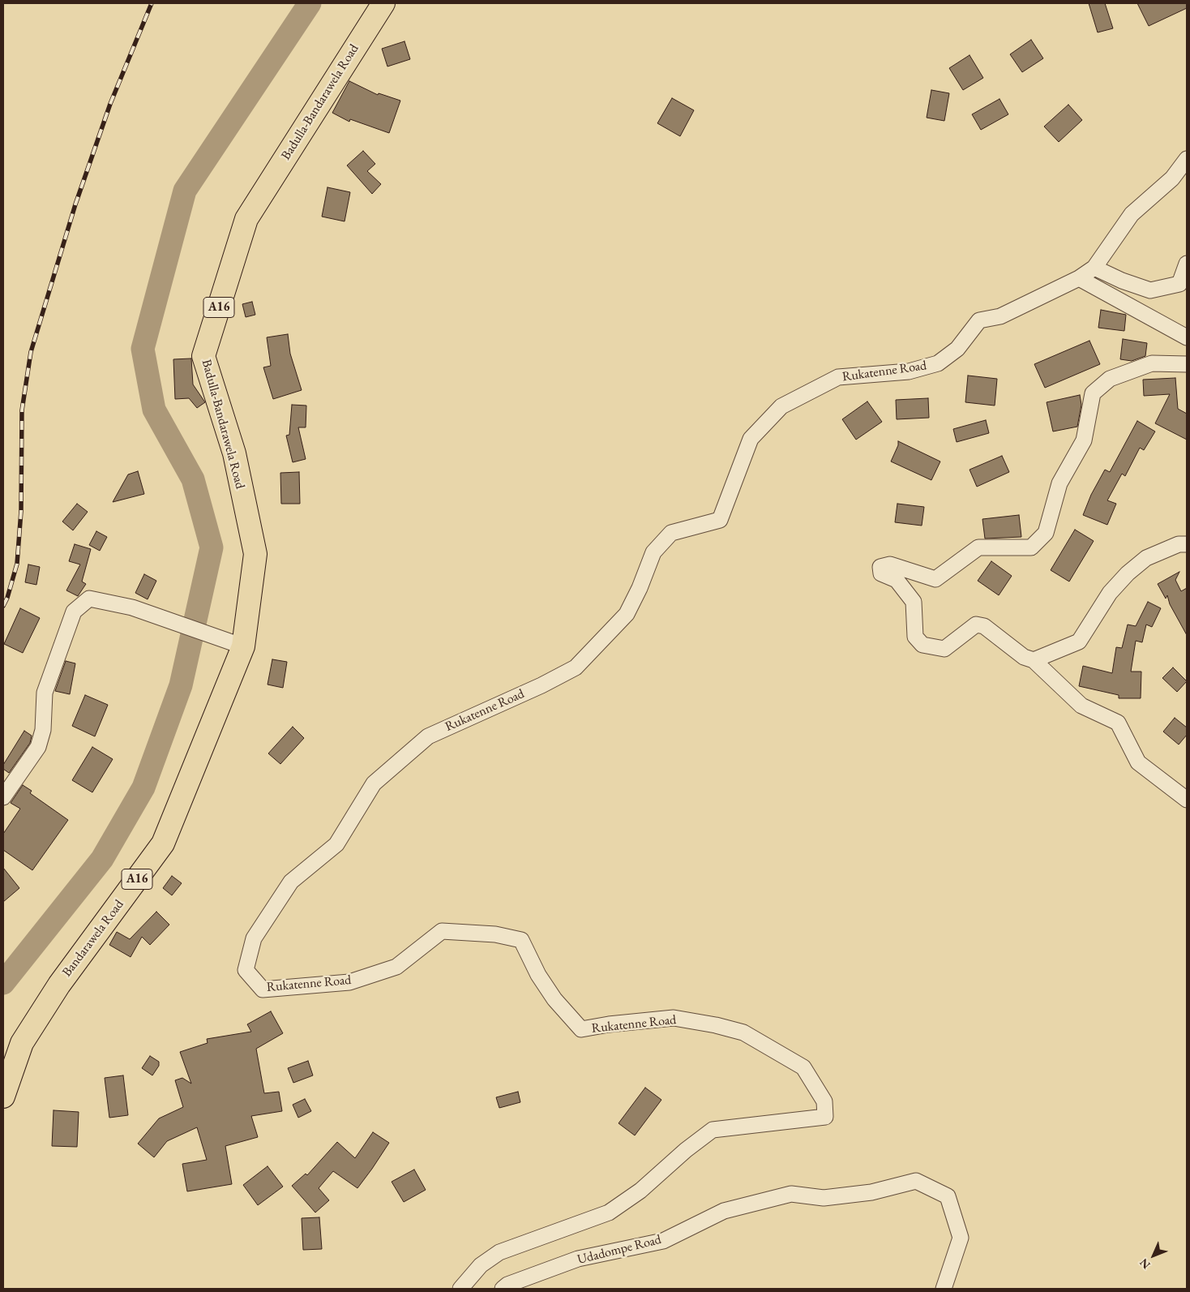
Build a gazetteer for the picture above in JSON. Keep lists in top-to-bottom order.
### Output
{
  "streets": {
    "highway": ["Badulla-Bandarawela Road", "A16", "Bandarawela Road"],
    "street": ["Rukatenne Road", "Udadompe Road"]
  },
  "crossings": [
    ["Badulla-Bandarawela Road", "Bandarawela Road"]
  ],
  "north": "bottom left"
}
